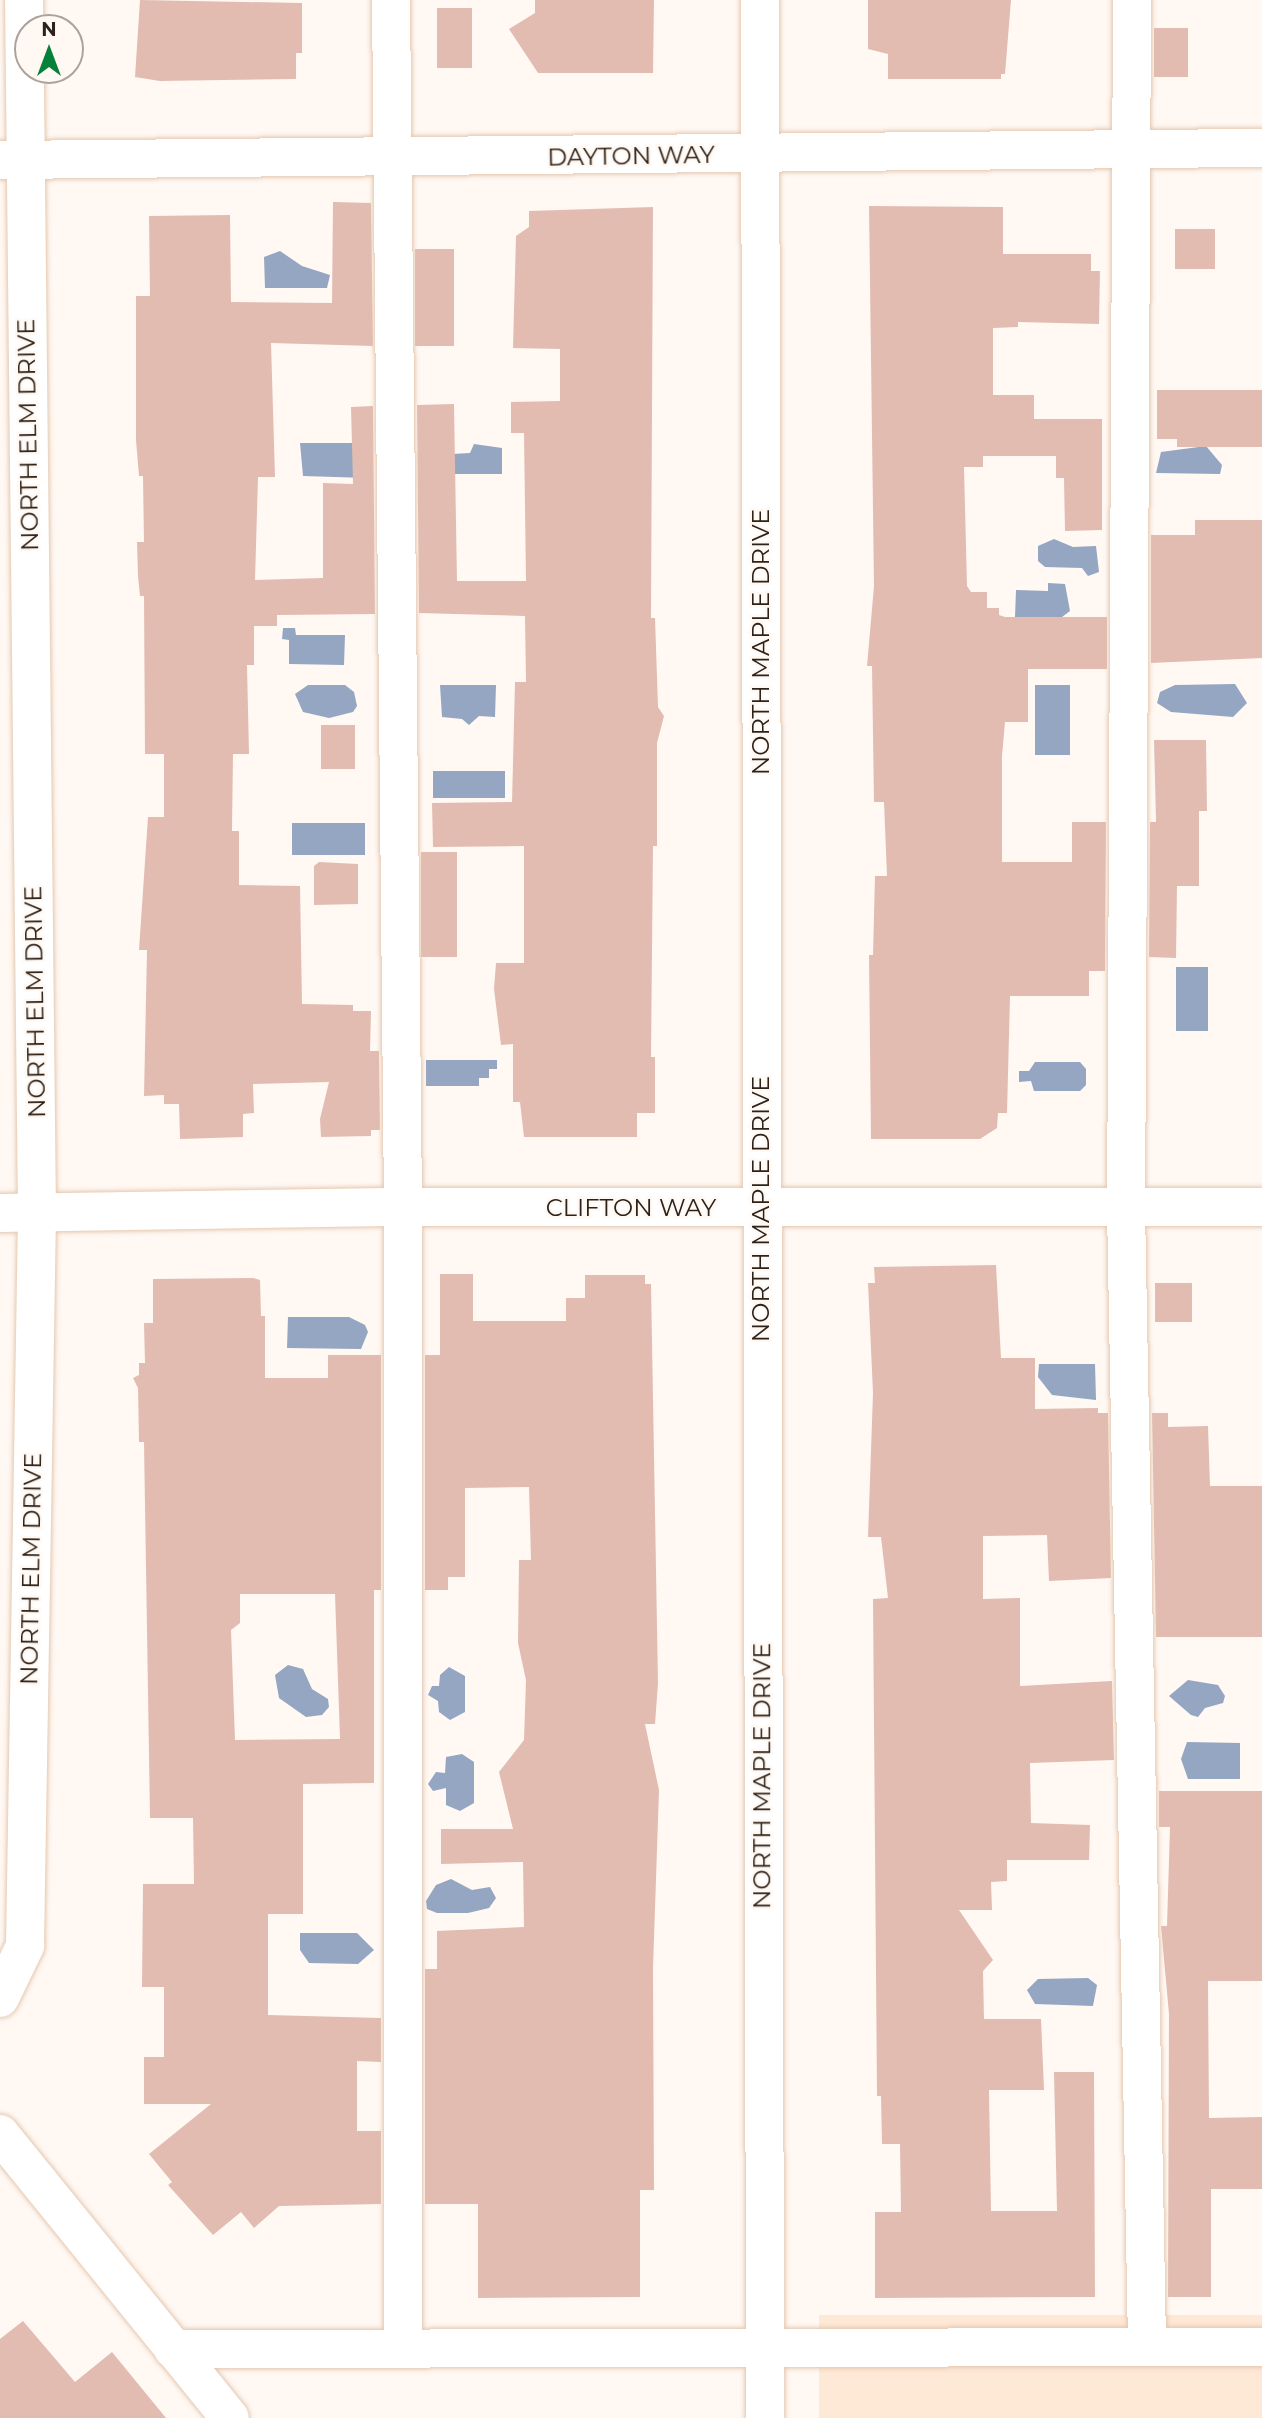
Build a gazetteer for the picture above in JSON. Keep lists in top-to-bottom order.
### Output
{
  "streets": {
    "street": [
      "DAYTON WAY",
      "NORTH ELM DRIVE",
      "NORTH MAPLE DRIVE",
      "CLIFTON WAY"
    ]
  },
  "crossings": [
    ["DAYTON WAY", "NORTH ELM DRIVE"],
    ["DAYTON WAY", "NORTH MAPLE DRIVE"],
    ["NORTH ELM DRIVE", "CLIFTON WAY"],
    ["NORTH MAPLE DRIVE", "CLIFTON WAY"]
  ],
  "north": "top"
}
